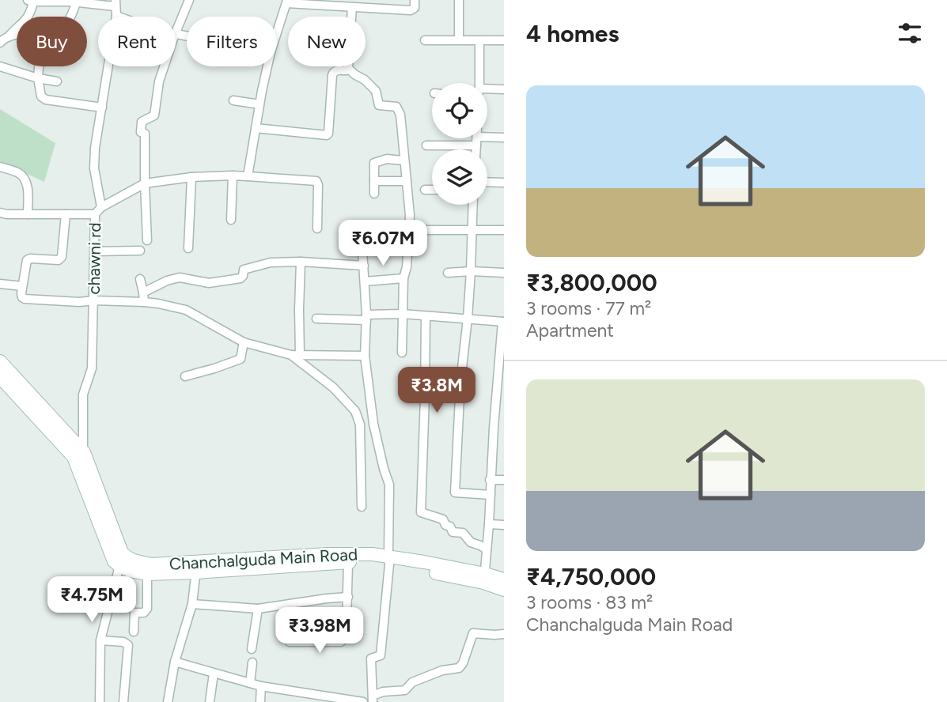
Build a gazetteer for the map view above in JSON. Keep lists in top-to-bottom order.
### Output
{
  "streets": {
    "main road": ["Chanchalguda Main Road"],
    "street": ["chawni rd"]
  },
  "page": {
    "heading": "4 homes",
    "chip": [
      "Buy",
      "Rent",
      "Filters",
      "New"
    ],
    "list": [
      {
        "name": "₹3,800,000",
        "note": "3 rooms · 77 m² · Apartment"
      },
      {
        "name": "₹4,750,000",
        "note": "3 rooms · 83 m² · Chanchalguda Main Road"
      }
    ],
    "price": [
      "₹6.07M",
      "₹3.8M",
      "₹4.75M",
      "₹3.98M"
    ]
  }
}
